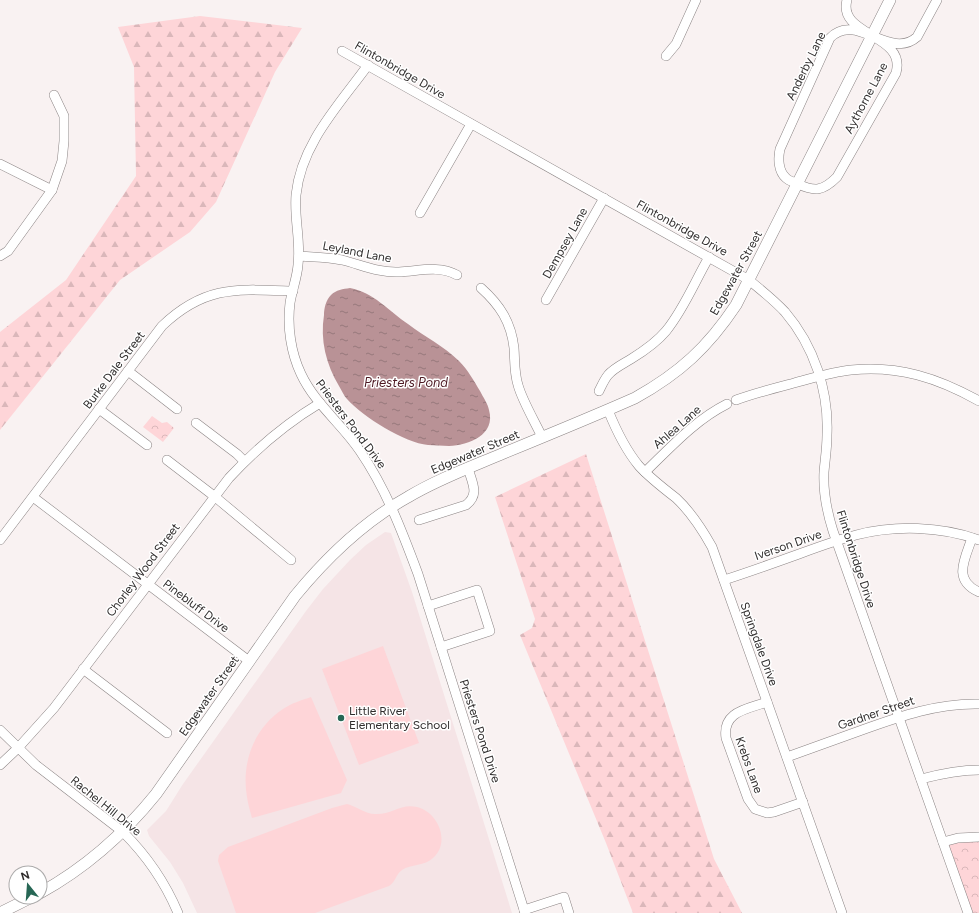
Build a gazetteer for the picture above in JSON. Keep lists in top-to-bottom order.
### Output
{
  "streets": {
    "street": [
      "Anderby Lane",
      "Flintonbridge Drive",
      "Aythorne Lane",
      "Dempsey Lane",
      "Leyland Lane",
      "Edgewater Street",
      "Burke Dale Street",
      "Priesters Pond Drive",
      "Ahlea Lane",
      "Iverson Drive",
      "Chorley Wood Street",
      "Pinebluff Drive",
      "Springdale Drive",
      "Gardner Street",
      "Krebs Lane",
      "Rachel Hill Drive"
    ]
  },
  "crossings": [
    ["Anderby Lane", "Aythorne Lane"],
    ["Anderby Lane", "Edgewater Street"],
    ["Flintonbridge Drive", "Dempsey Lane"],
    ["Flintonbridge Drive", "Edgewater Street"],
    ["Flintonbridge Drive", "Priesters Pond Drive"],
    ["Flintonbridge Drive", "Ahlea Lane"],
    ["Flintonbridge Drive", "Iverson Drive"],
    ["Flintonbridge Drive", "Gardner Street"],
    ["Aythorne Lane", "Edgewater Street"],
    ["Leyland Lane", "Priesters Pond Drive"],
    ["Edgewater Street", "Priesters Pond Drive"],
    ["Edgewater Street", "Pinebluff Drive"],
    ["Edgewater Street", "Springdale Drive"],
    ["Edgewater Street", "Rachel Hill Drive"],
    ["Burke Dale Street", "Priesters Pond Drive"],
    ["Burke Dale Street", "Pinebluff Drive"],
    ["Priesters Pond Drive", "Chorley Wood Street"],
    ["Ahlea Lane", "Springdale Drive"],
    ["Iverson Drive", "Springdale Drive"],
    ["Chorley Wood Street", "Pinebluff Drive"],
    ["Chorley Wood Street", "Rachel Hill Drive"],
    ["Springdale Drive", "Gardner Street"],
    ["Springdale Drive", "Krebs Lane"]
  ],
  "water": ["Priesters Pond"],
  "places": ["Little River Elementary School"],
  "north": "top"
}
